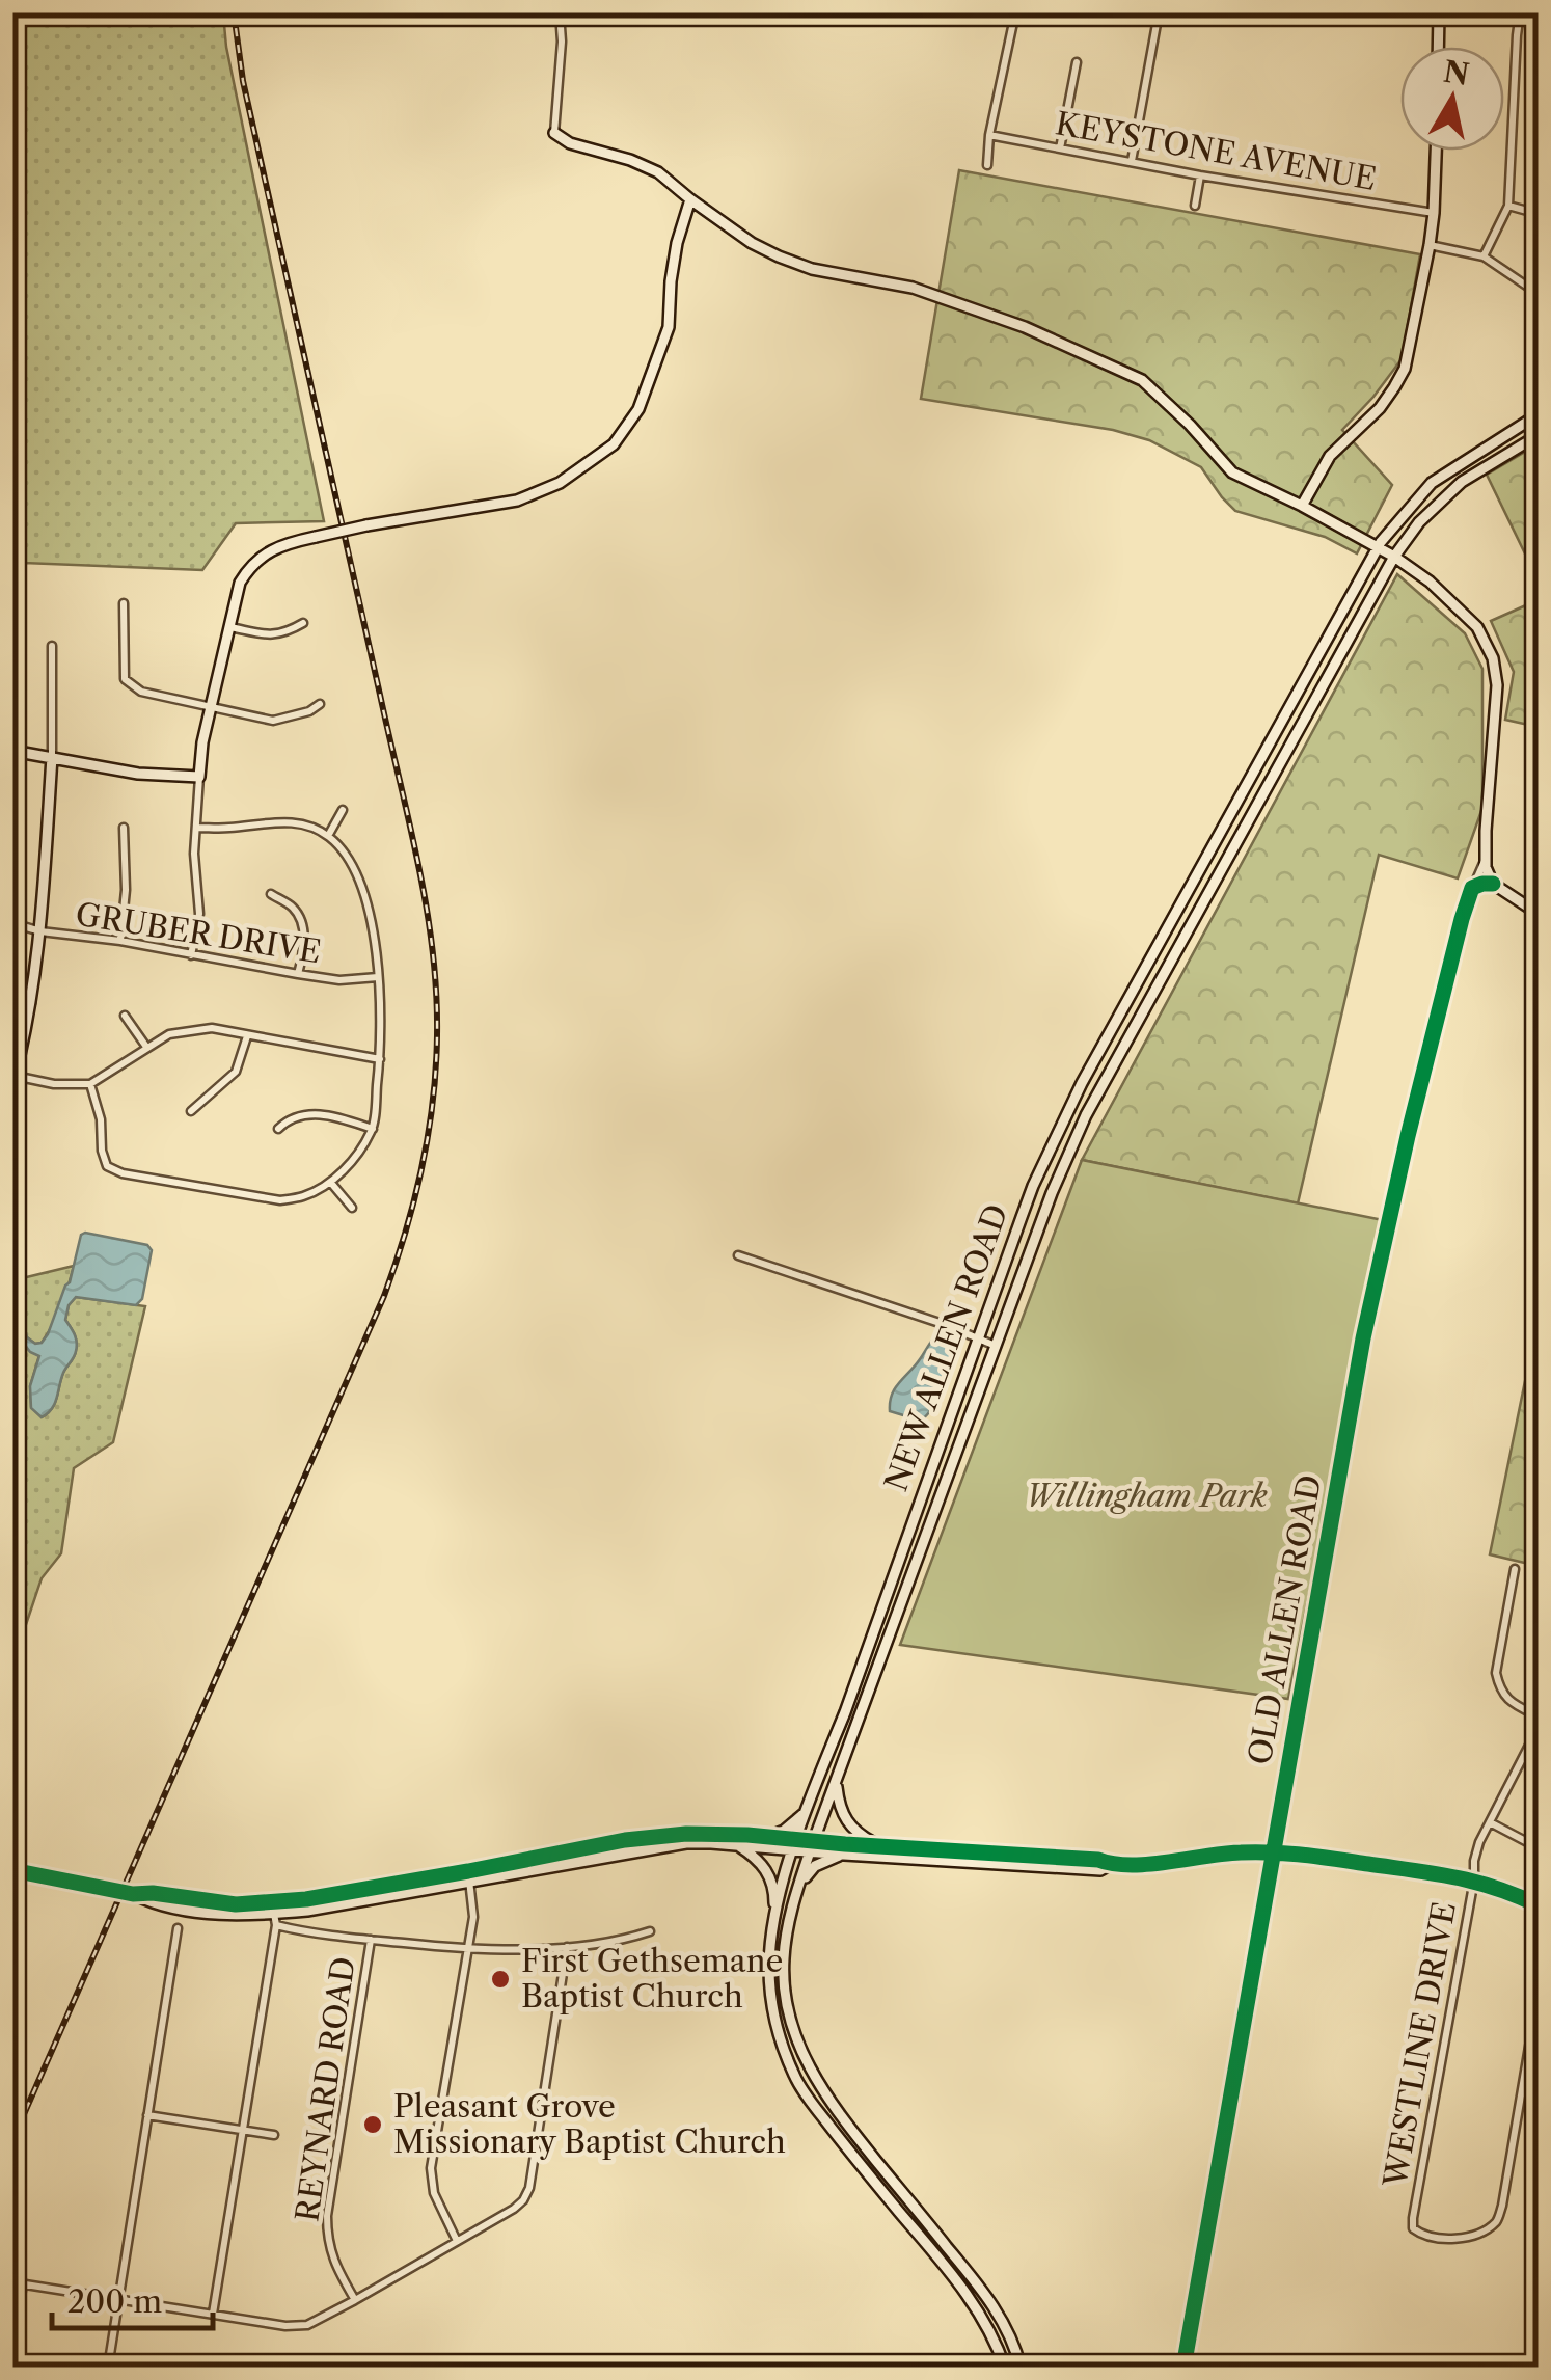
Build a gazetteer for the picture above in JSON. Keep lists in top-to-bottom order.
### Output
{
  "streets": {
    "main road": ["NEW ALLEN ROAD"],
    "street": [
      "KEYSTONE AVENUE",
      "GRUBER DRIVE",
      "OLD ALLEN ROAD",
      "WESTLINE DRIVE",
      "REYNARD ROAD"
    ]
  },
  "parks": ["Willingham Park"],
  "places": ["First Gethsemane Baptist Church", "Pleasant Grove Missionary Baptist Church"],
  "scale_bar": "200 m",
  "north": "top"
}
